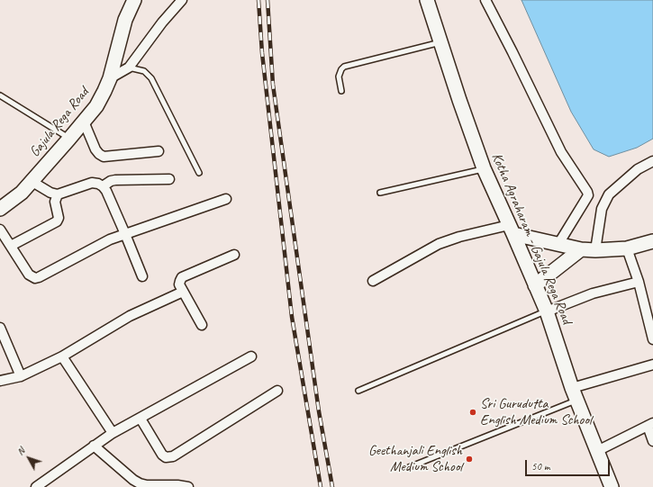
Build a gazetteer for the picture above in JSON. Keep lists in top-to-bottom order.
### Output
{
  "streets": {
    "main road": ["Gajula Rega Road", "Kotha Agraharam - Gajula Rega Road"]
  },
  "places": ["Sri Gurudutta English Medium School", "Geethanjali English Medium School"],
  "scale_bar": "50 m",
  "north": "top left"
}
